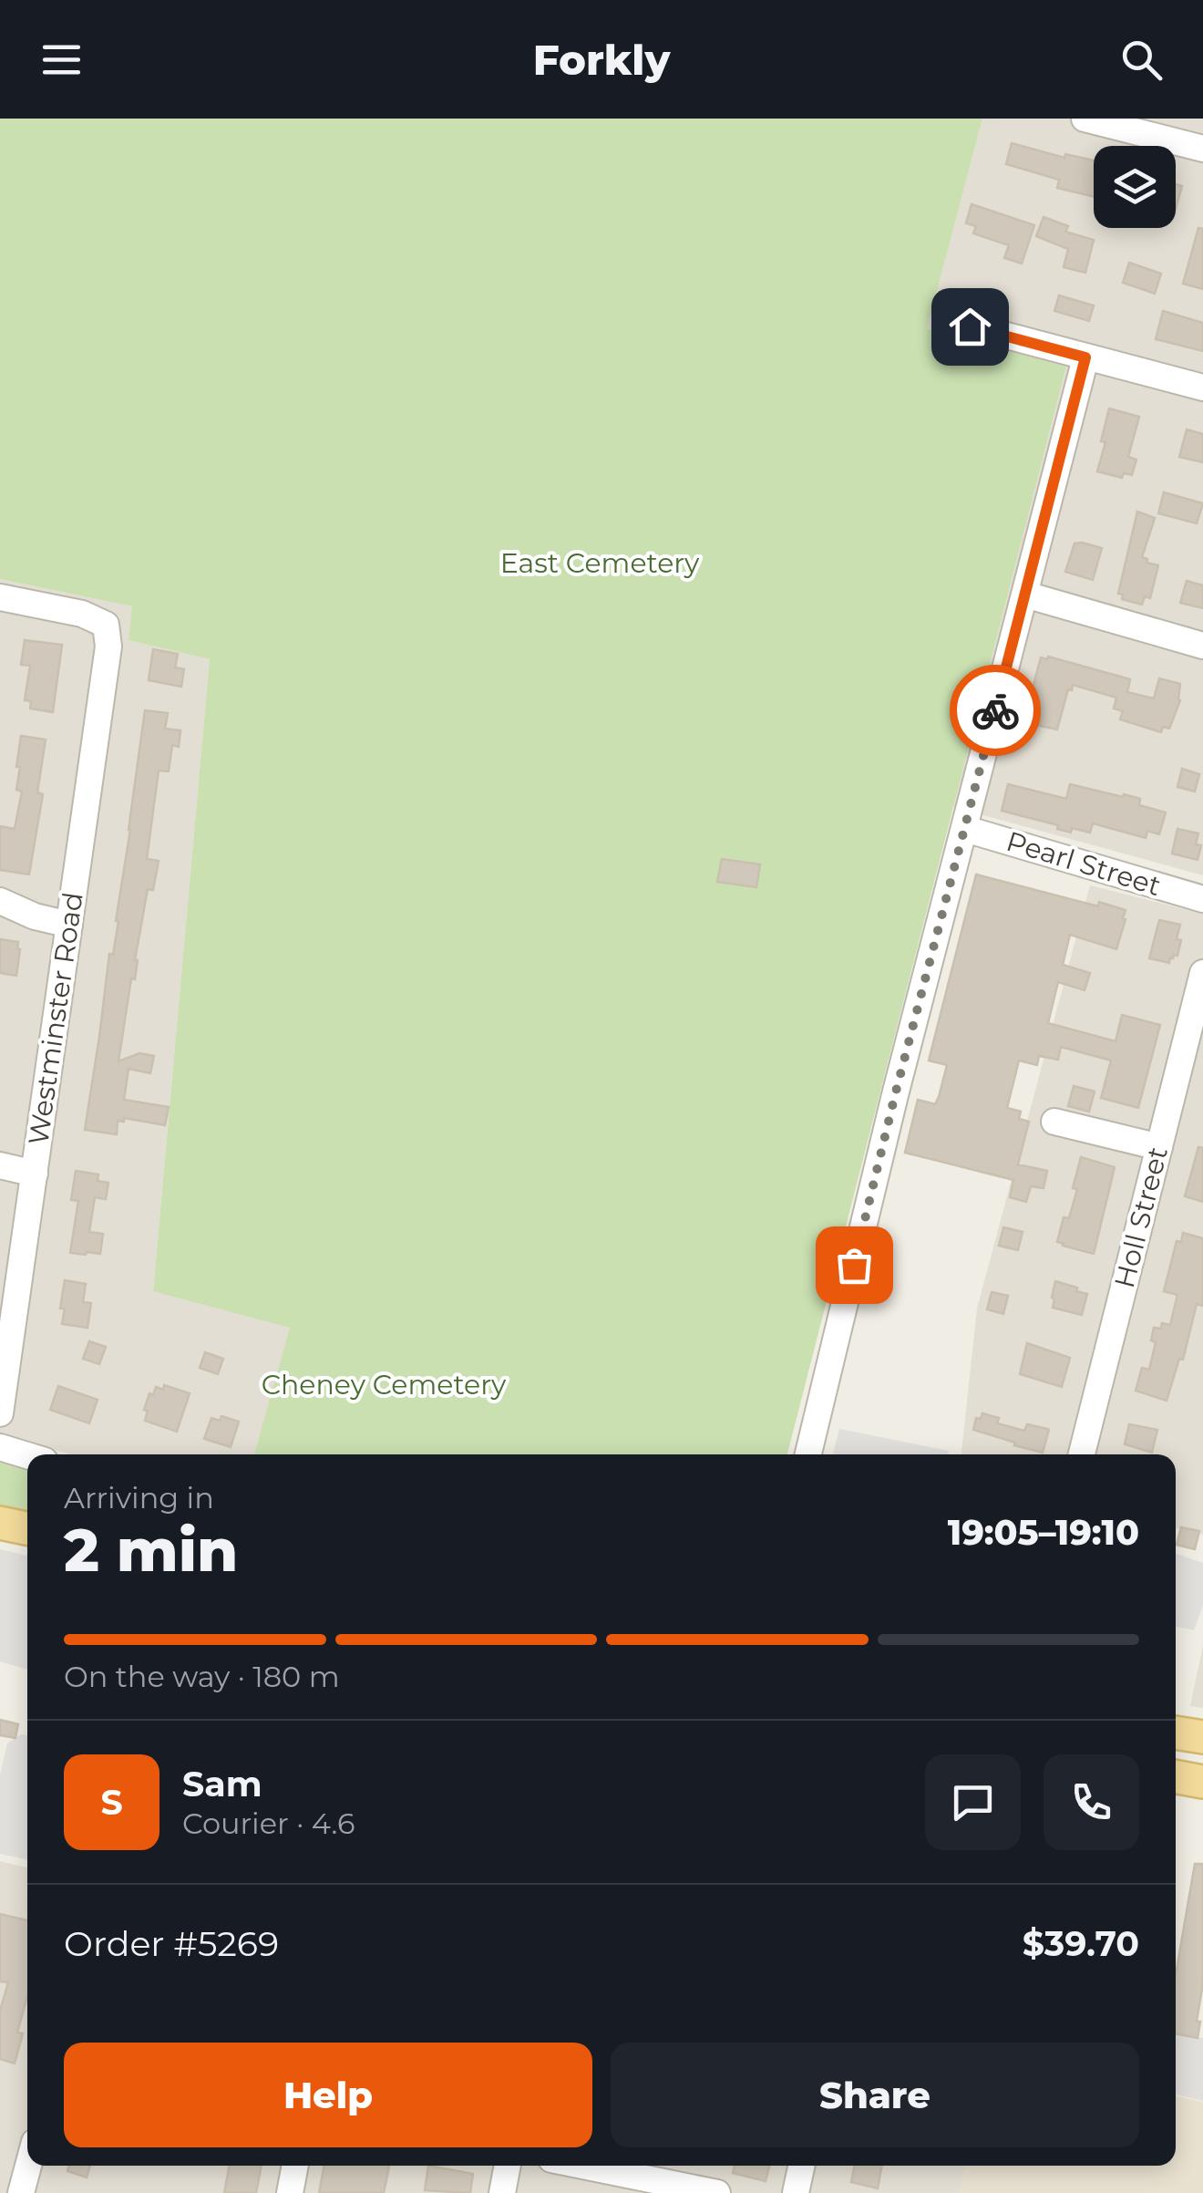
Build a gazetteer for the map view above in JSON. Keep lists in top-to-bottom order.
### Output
{
  "streets": {
    "street": ["Pearl Street", "Westminster Road", "Holl Street"]
  },
  "parks": ["East Cemetery", "Cheney Cemetery"],
  "page": {
    "header": "Forkly",
    "heading": ["2 min", "Arriving in", "19:05–19:10"],
    "panel": [
      "Sam",
      "Courier · 4.6",
      "Order #5269",
      "$39.70"
    ],
    "bar": "On the way · 180 m",
    "round": "S",
    "buttons": ["Help", "Share"]
  }
}
